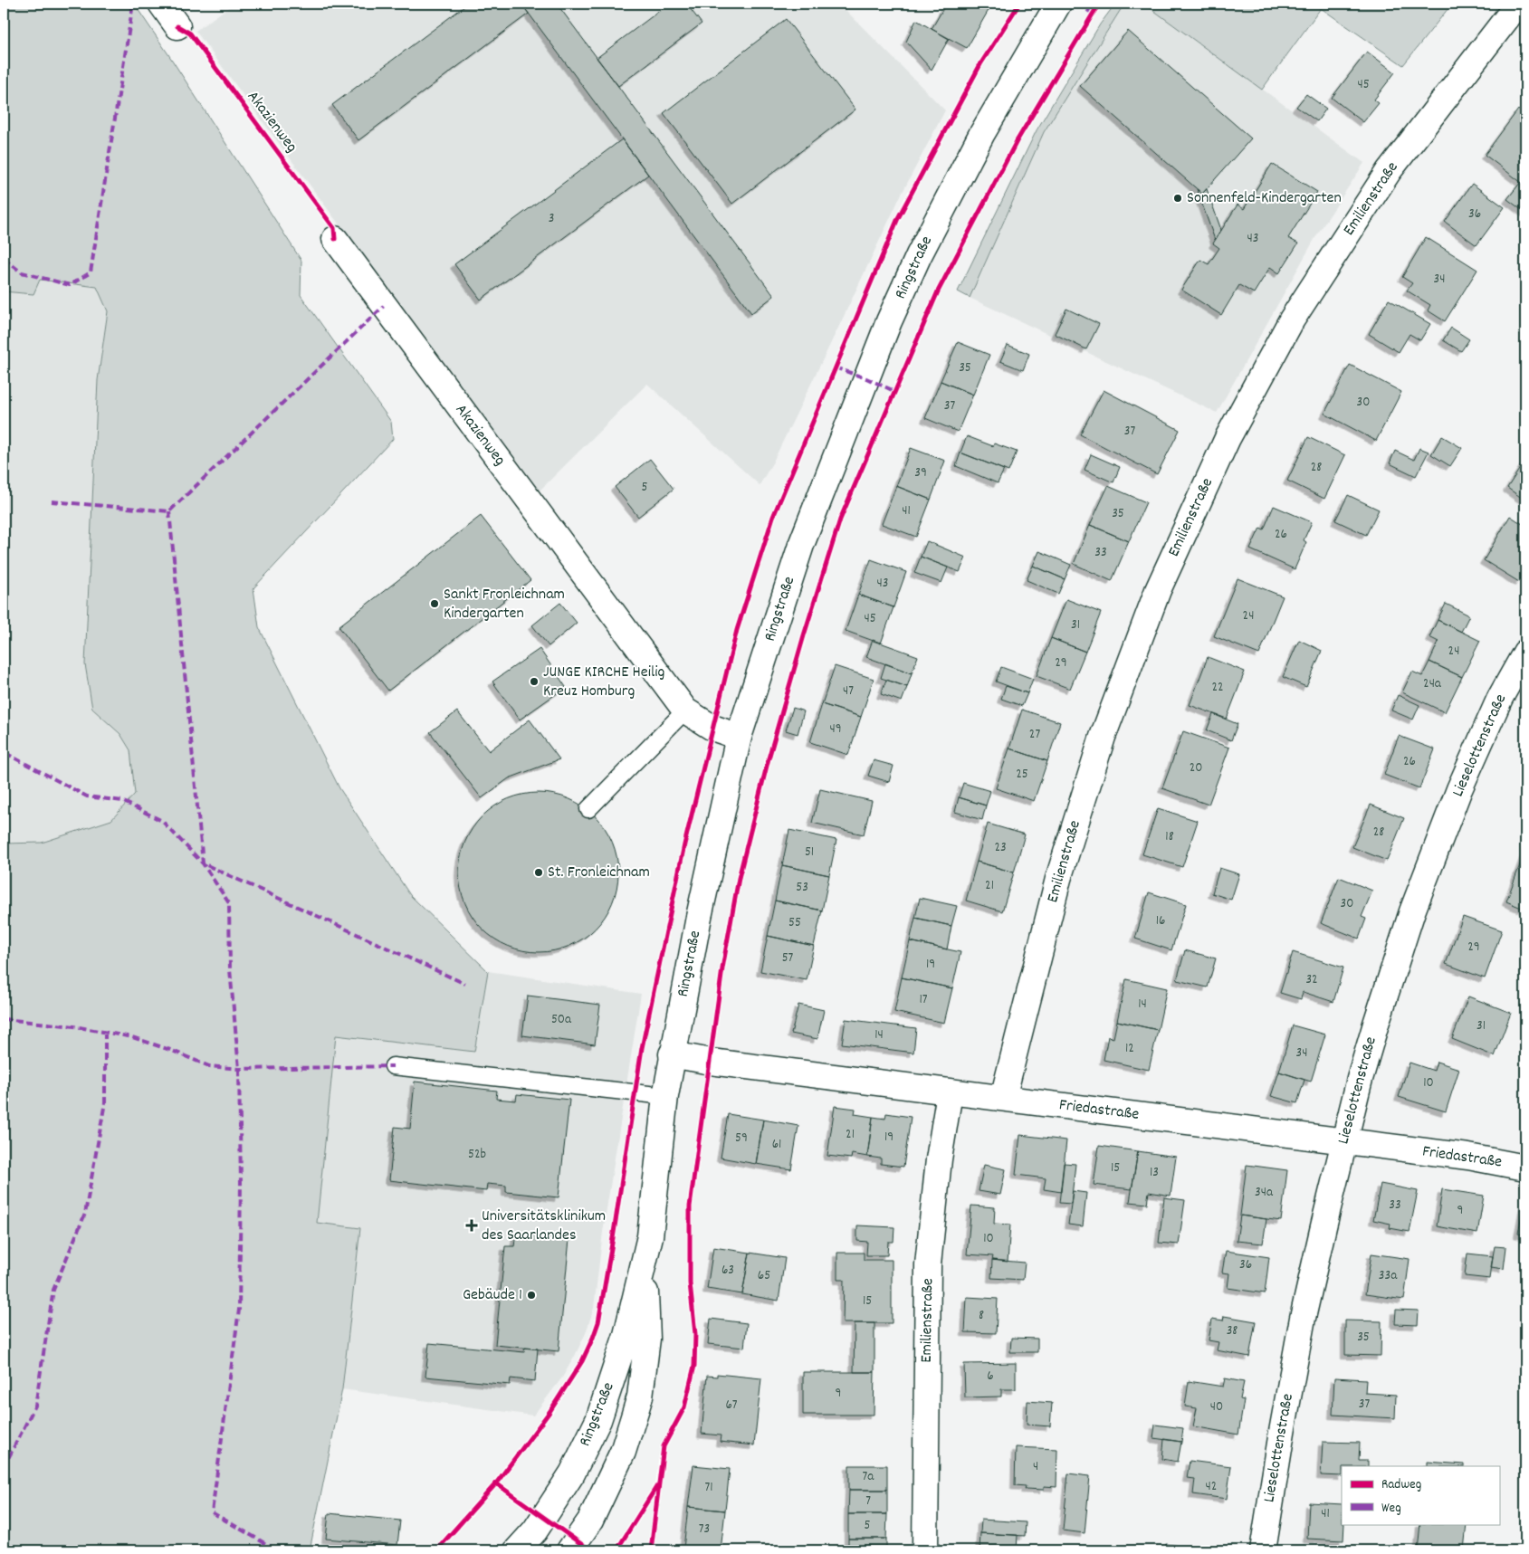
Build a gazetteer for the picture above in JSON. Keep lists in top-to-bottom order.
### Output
{
  "streets": {
    "street": [
      "Akazienweg",
      "Emilienstraße",
      "Ringstraße",
      "Lieselottenstraße",
      "Friedastraße"
    ]
  },
  "crossings": [
    ["Akazienweg", "Ringstraße"],
    ["Emilienstraße", "Friedastraße"],
    ["Ringstraße", "Friedastraße"],
    ["Lieselottenstraße", "Friedastraße"]
  ],
  "places": {
    "other": [
      "Sonnenfeld-Kindergarten",
      "Sankt Fronleichnam Kindergarten",
      "JUNGE KIRCHE Heilig Kreuz Homburg",
      "St. Fronleichnam",
      "Gebäude 1"
    ],
    "health": ["Universitätsklinikum des Saarlandes"]
  },
  "house_numbers": [
    "45",
    "36",
    "3",
    "43",
    "34",
    "35",
    "30",
    "37",
    "37",
    "28",
    "39",
    "5",
    "41",
    "35",
    "26",
    "33",
    "43",
    "24",
    "45",
    "31",
    "24",
    "29",
    "24a",
    "22",
    "47",
    "49",
    "27",
    "26",
    "20",
    "25",
    "28",
    "18",
    "23",
    "51",
    "21",
    "53",
    "30",
    "16",
    "55",
    "29",
    "57",
    "19",
    "32",
    "17",
    "14",
    "50a",
    "31",
    "14",
    "12",
    "34",
    "10",
    "21",
    "19",
    "59",
    "61",
    "52b",
    "15",
    "13",
    "34a",
    "33",
    "9",
    "10",
    "36",
    "63",
    "65",
    "33a",
    "15",
    "8",
    "38",
    "35",
    "6",
    "9",
    "37",
    "67",
    "40",
    "4",
    "7a",
    "42",
    "71",
    "7",
    "41",
    "5",
    "73"
  ],
  "legend": ["Radweg", "Weg"]
}
